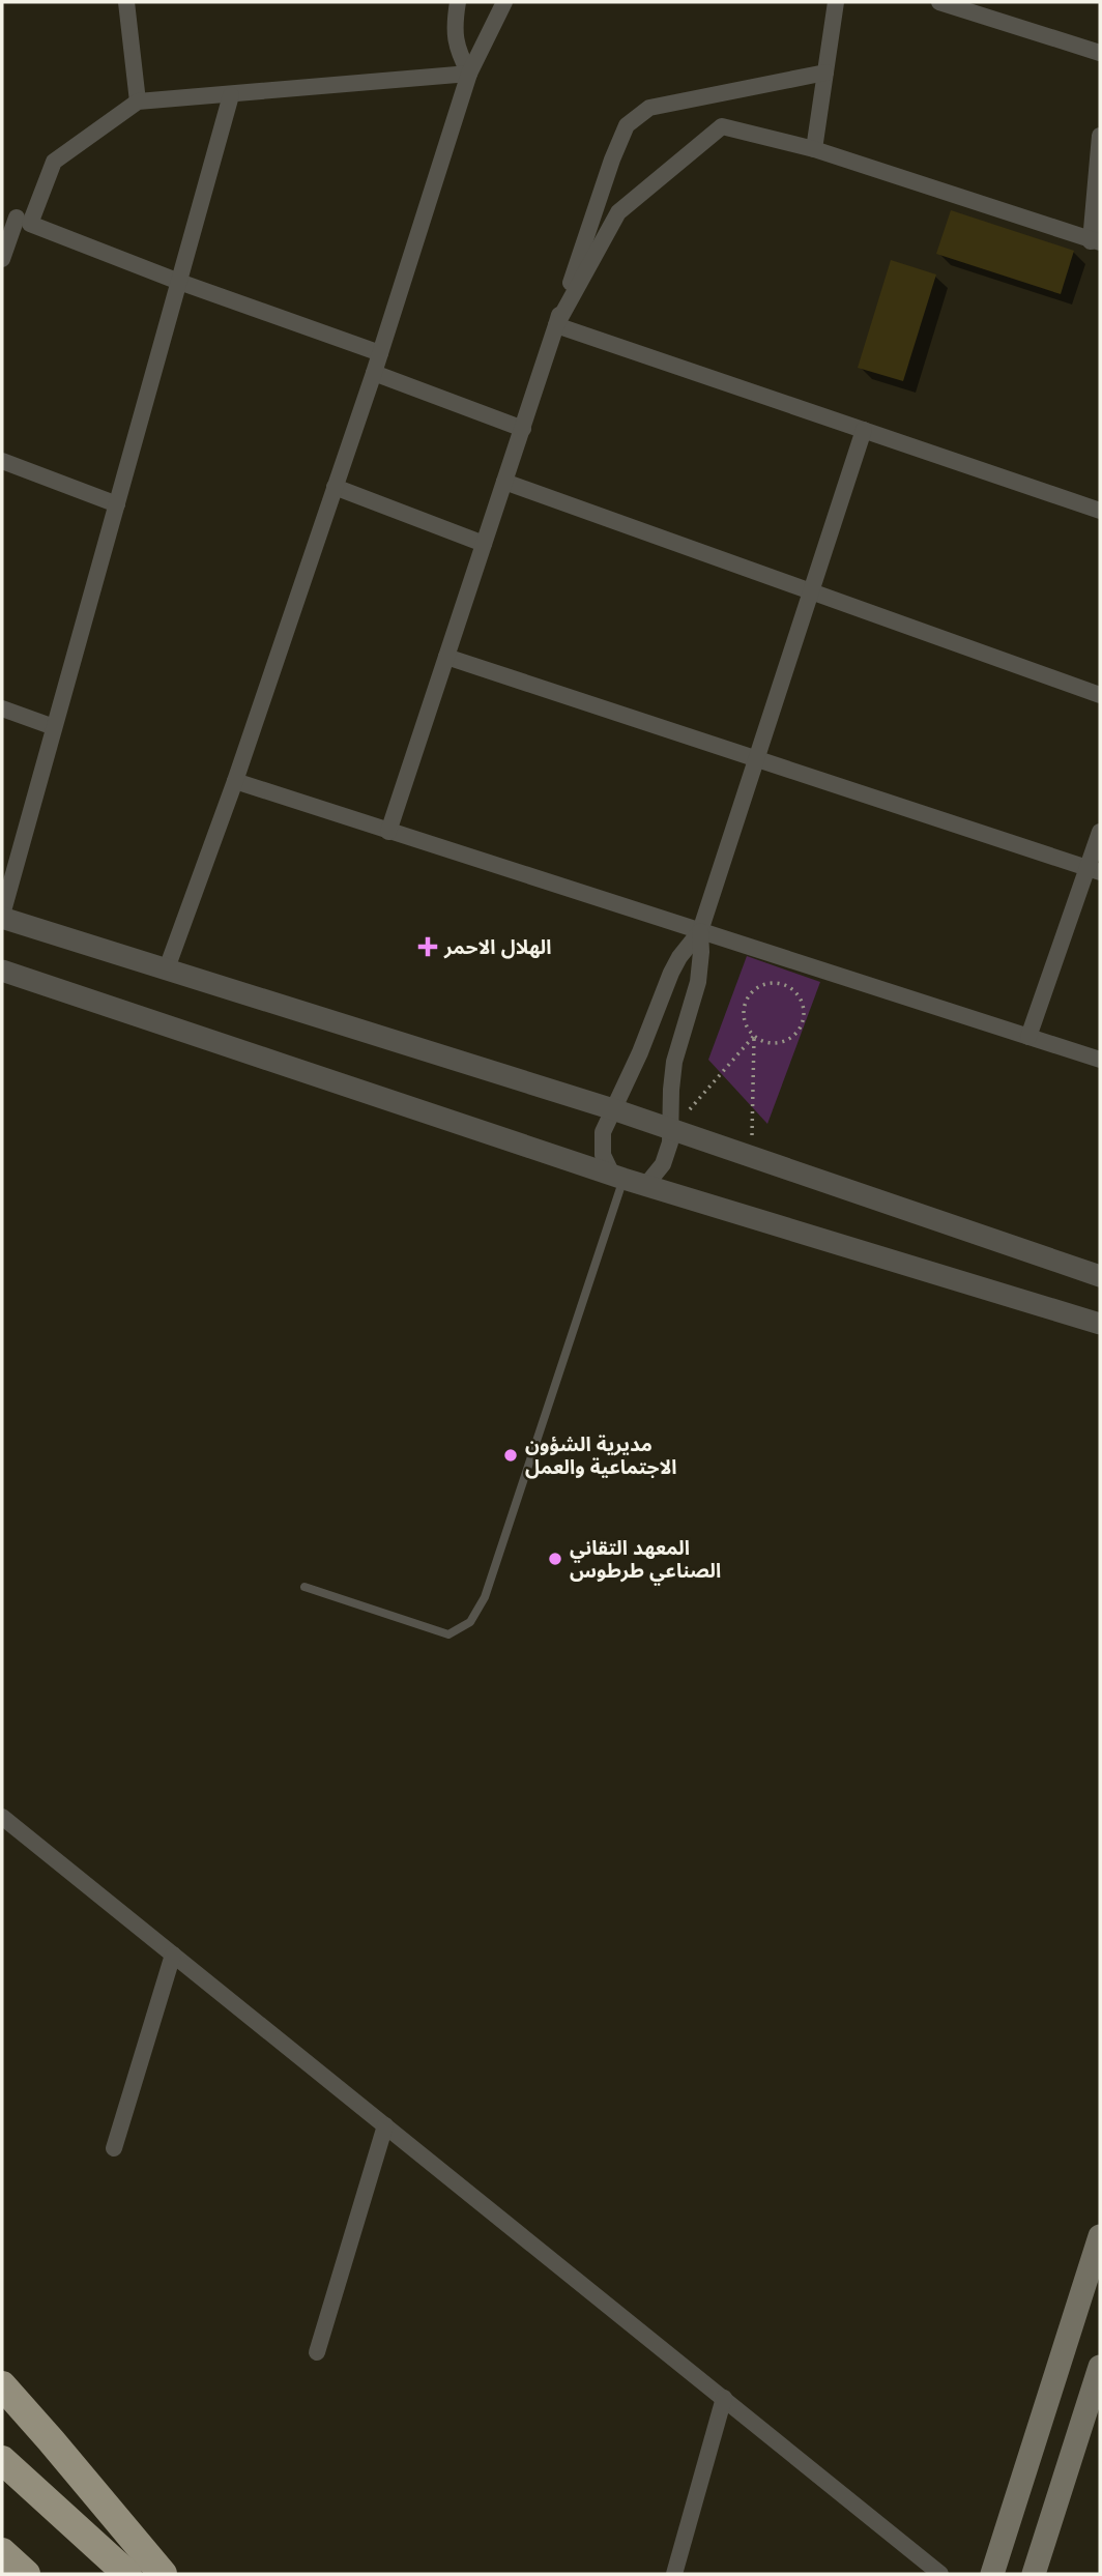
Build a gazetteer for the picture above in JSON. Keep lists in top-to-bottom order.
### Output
{
  "places": {
    "health": ["الهلال الاحمر"],
    "other": ["مديرية الشؤون الاجتماعية والعمل", "المعهد التقاني الصناعي طرطوس"]
  }
}
